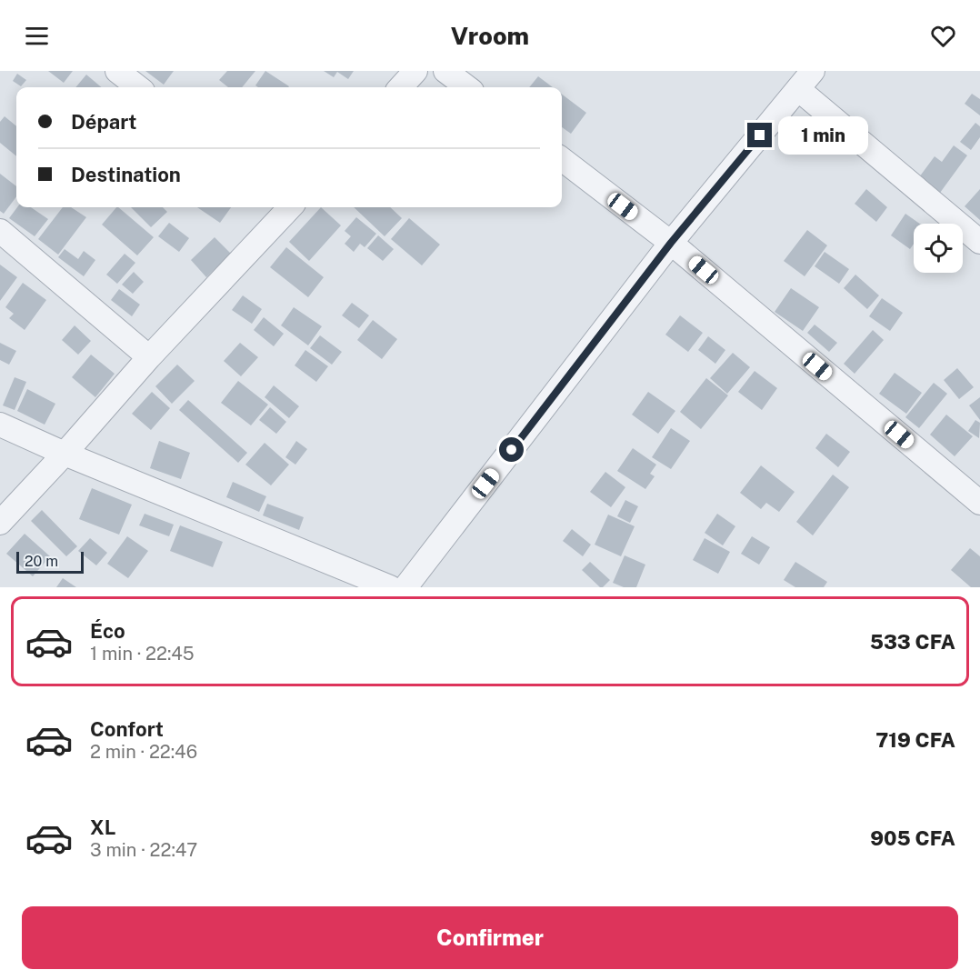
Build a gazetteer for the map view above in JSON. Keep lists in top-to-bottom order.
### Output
{
  "scale_bar": "20 m",
  "page": {
    "header": "Vroom",
    "banner": ["Départ", "Destination"],
    "bubble": "1 min",
    "scale": "20 m",
    "list": [
      {
        "name": "Éco",
        "note": "1 min · 22:45",
        "value": "533 CFA"
      },
      {
        "name": "Confort",
        "note": "2 min · 22:46",
        "value": "719 CFA"
      },
      {
        "name": "XL",
        "note": "3 min · 22:47",
        "value": "905 CFA"
      }
    ],
    "buttons": "Confirmer"
  }
}
